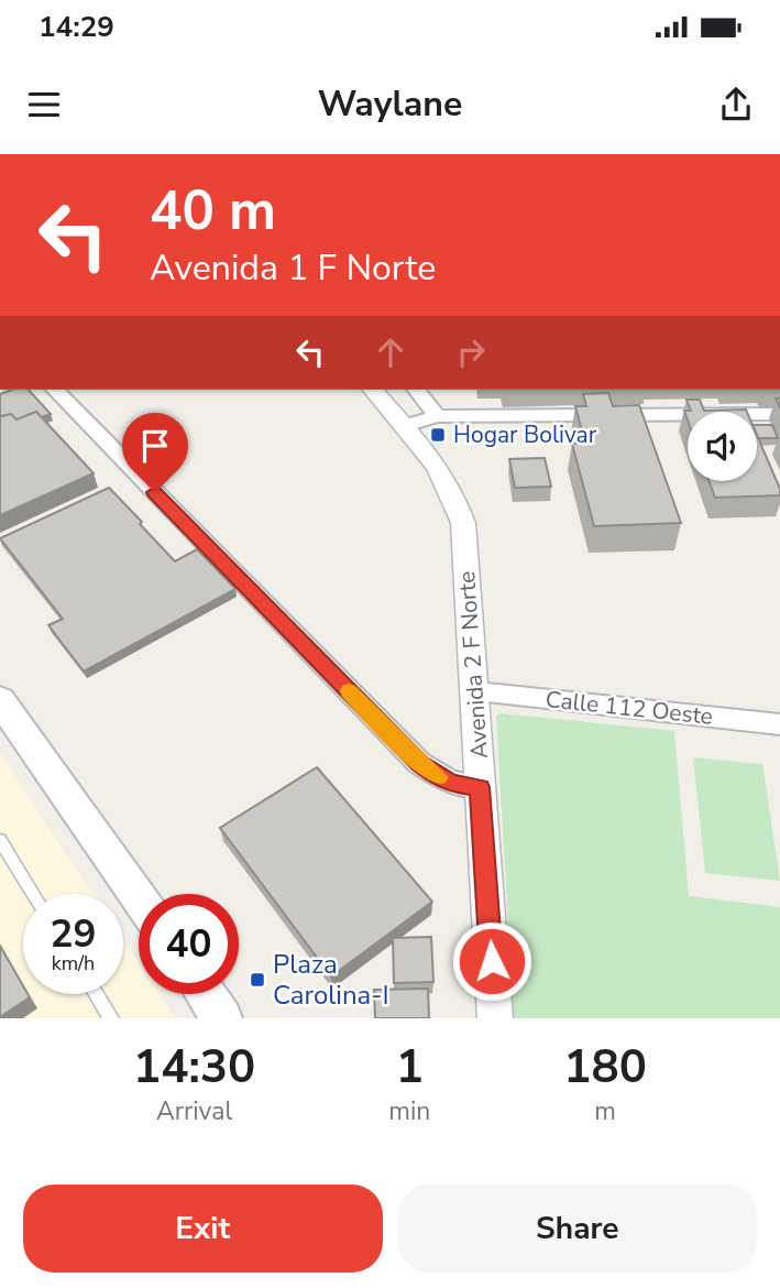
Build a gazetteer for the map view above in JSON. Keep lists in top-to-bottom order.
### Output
{
  "streets": {
    "street": ["Avenida 2 F Norte", "Calle 112 Oeste"]
  },
  "crossings": [
    ["Avenida 2 F Norte", "Calle 112 Oeste"]
  ],
  "places": {
    "transit": ["Hogar Bolivar", "Plaza Carolina-I"]
  },
  "page": {
    "status": "14:29",
    "header": "Waylane",
    "turn": ["40 m", "Avenida 1 F Norte"],
    "speed": "29 km/h",
    "limit": "40",
    "eta": [
      "14:30",
      "Arrival",
      "1",
      "min",
      "180",
      "m"
    ],
    "buttons": ["Exit", "Share"]
  }
}
